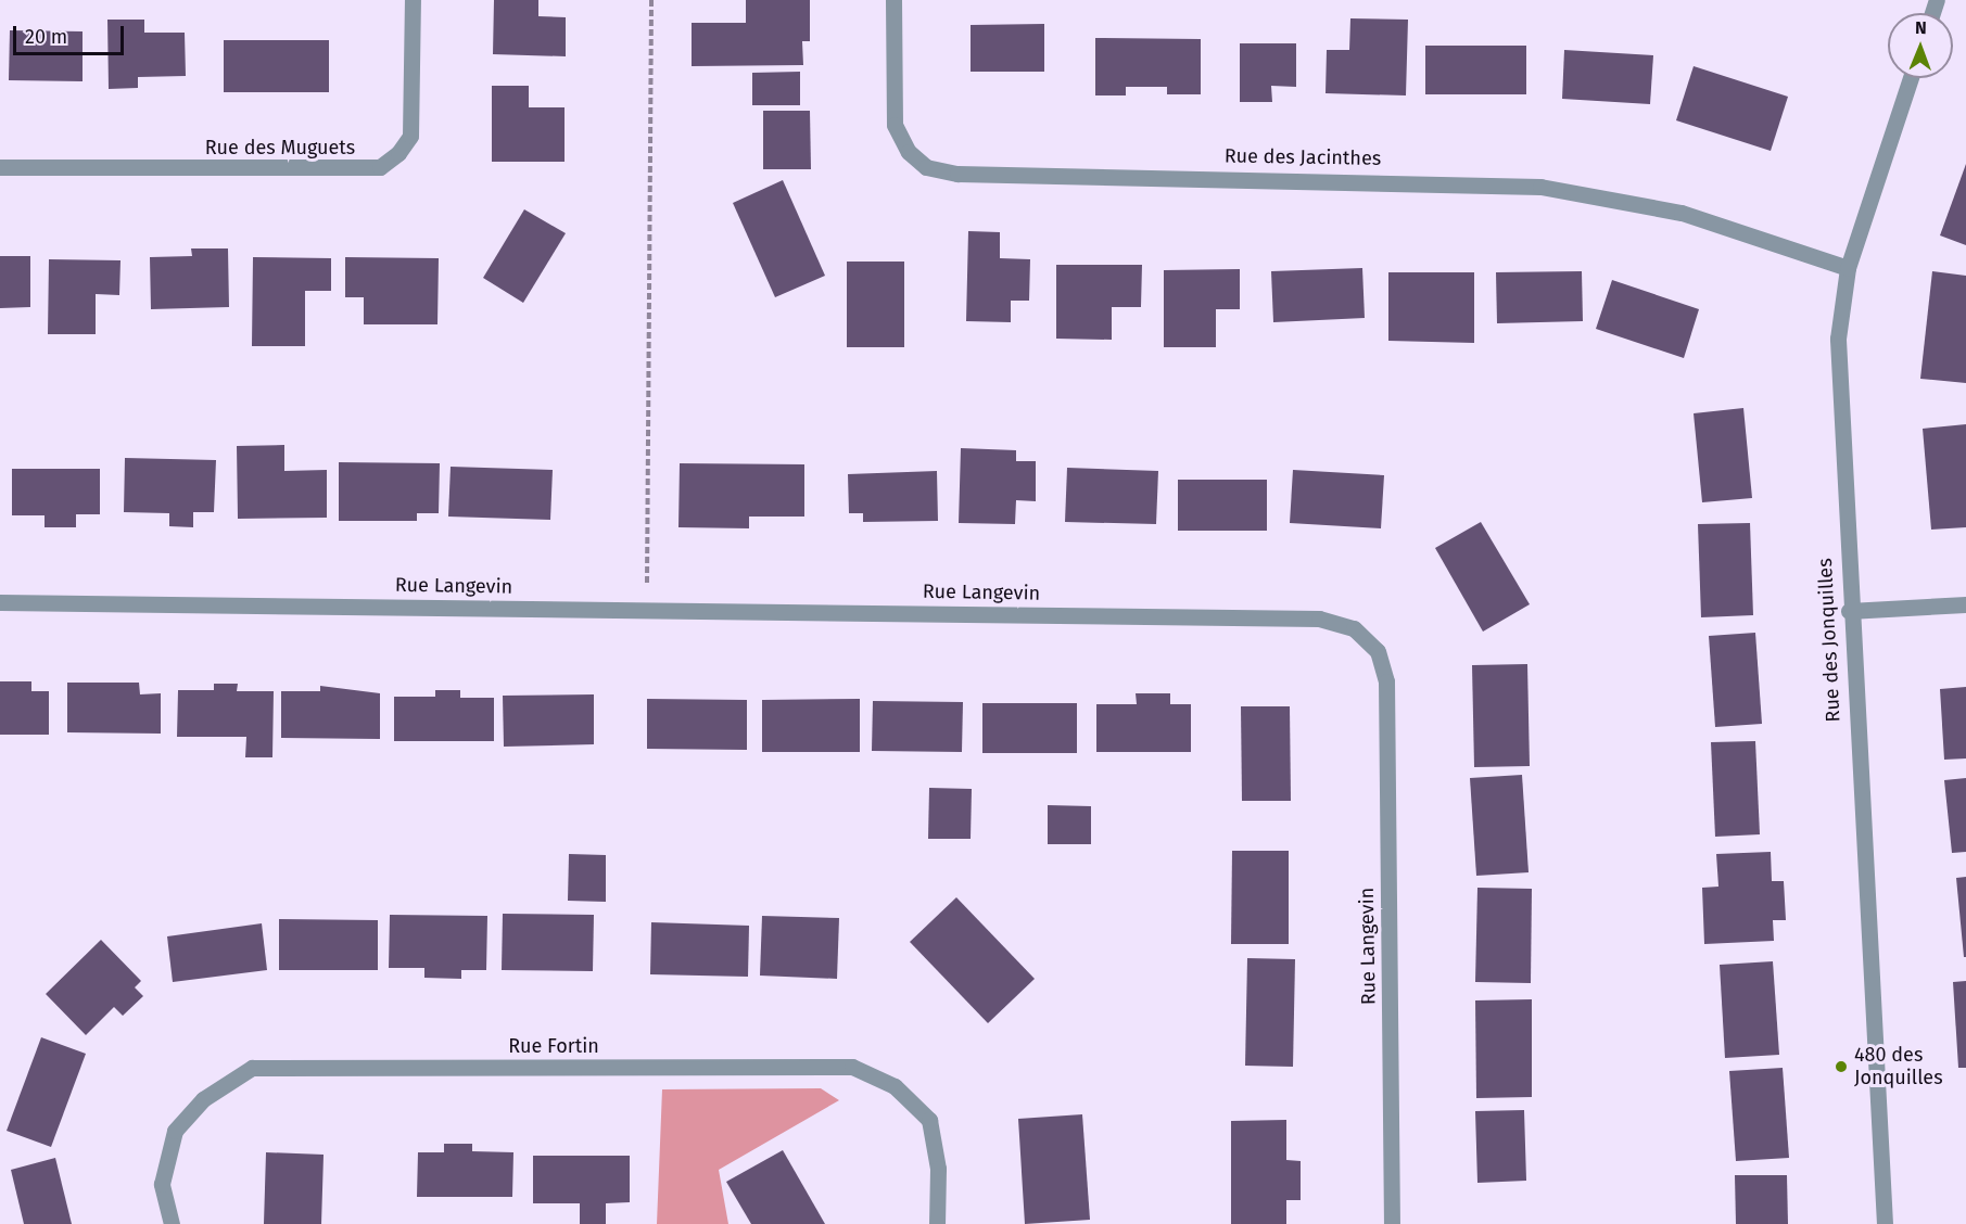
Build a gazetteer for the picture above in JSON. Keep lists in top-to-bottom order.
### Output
{
  "streets": {
    "street": [
      "Rue des Muguets",
      "Rue des Jacinthes",
      "Rue Langevin",
      "Rue des Jonquilles",
      "Rue Fortin"
    ]
  },
  "crossings": [
    ["Rue des Jacinthes", "Rue des Jonquilles"]
  ],
  "places": ["480 des Jonquilles"],
  "scale_bar": "20 m",
  "north": "top"
}
